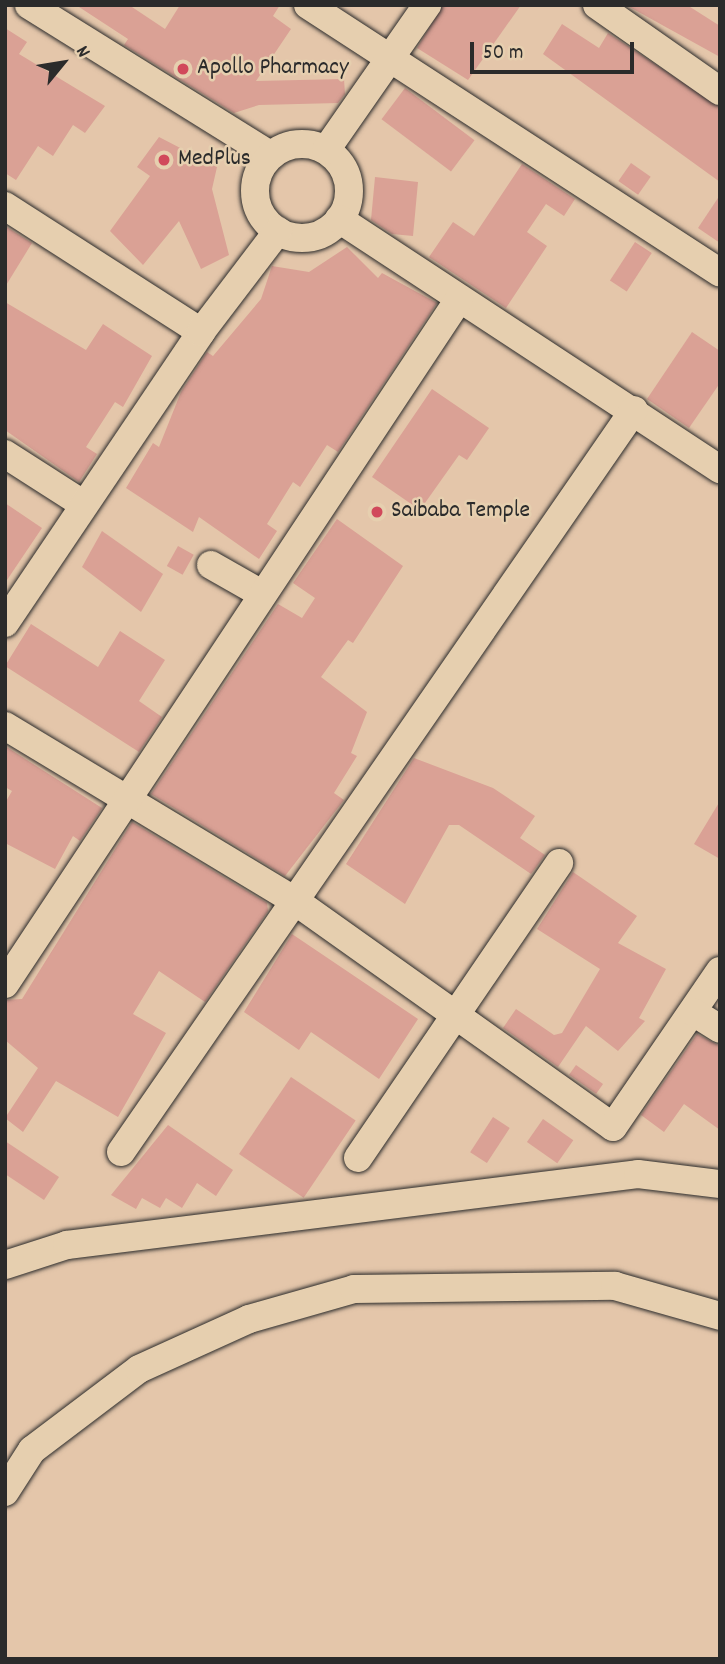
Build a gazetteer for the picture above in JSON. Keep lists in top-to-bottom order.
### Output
{
  "places": ["Apollo Pharmacy", "MedPlus", "Saibaba Temple"],
  "scale_bar": "50 m",
  "north": "top right"
}
